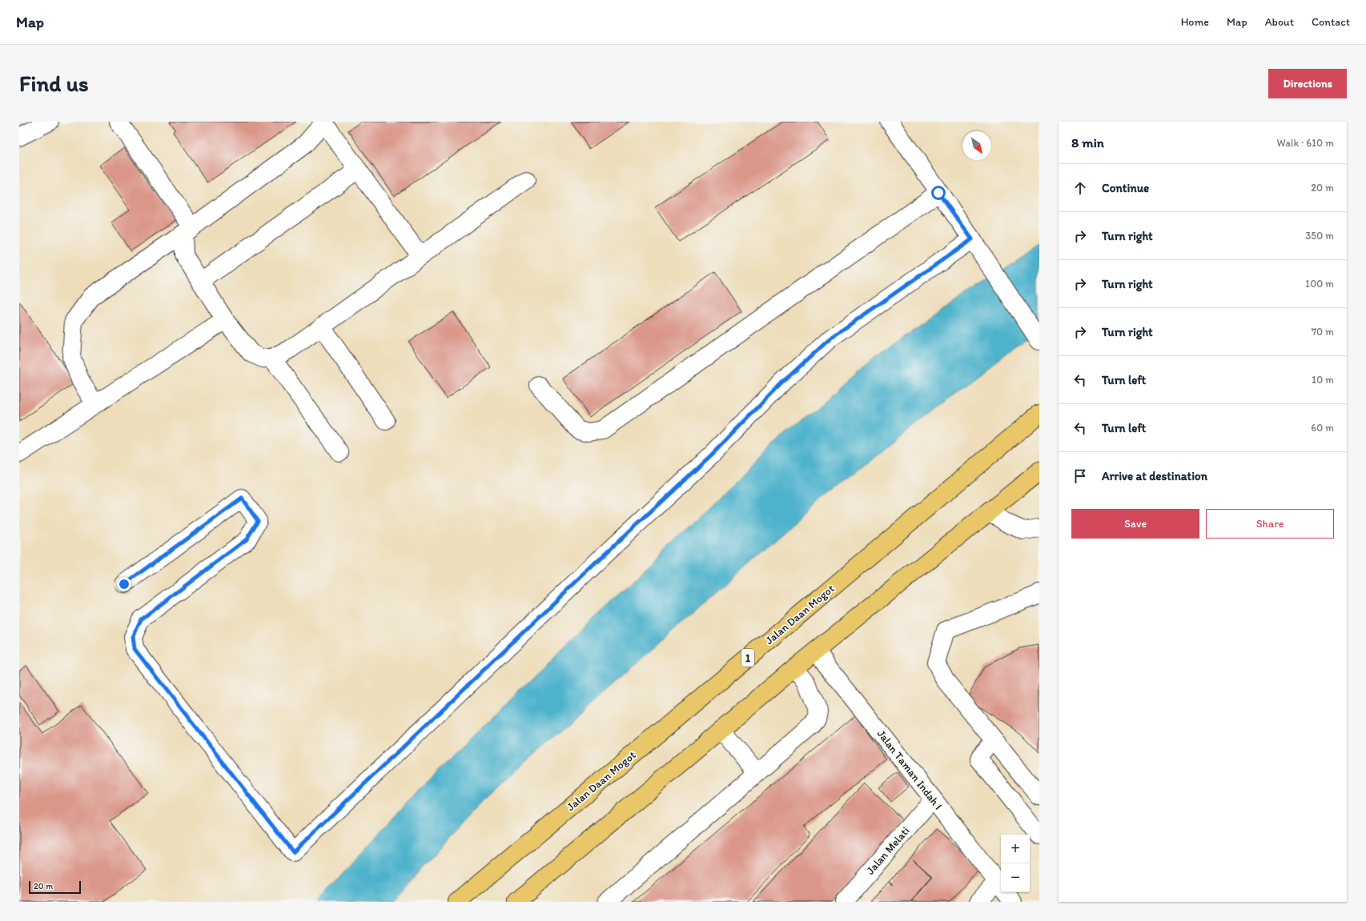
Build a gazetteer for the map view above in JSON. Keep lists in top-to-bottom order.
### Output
{
  "streets": {
    "highway": ["Jalan Daan Mogot", "1"],
    "street": ["Jalan Taman Indah I", "Jalan Melati"]
  },
  "crossings": [
    ["Jalan Taman Indah I", "Jalan Melati"]
  ],
  "scale_bar": "20 m",
  "north": "bottom right",
  "page": {
    "header": "Map",
    "nav": [
      "Home",
      "Map",
      "About",
      "Contact"
    ],
    "buttons": [
      "Directions",
      ["Save", "Share"]
    ],
    "title": "Find us",
    "heading": ["8 min", "Walk · 610 m"],
    "list": [
      ["Continue", "20 m"],
      ["Turn right", "350 m"],
      ["Turn right", "100 m"],
      ["Turn right", "70 m"],
      ["Turn left", "10 m"],
      ["Turn left", "60 m"],
      "Arrive at destination"
    ],
    "map_buttons": ["+", "−"],
    "scale": "20 m"
  }
}
